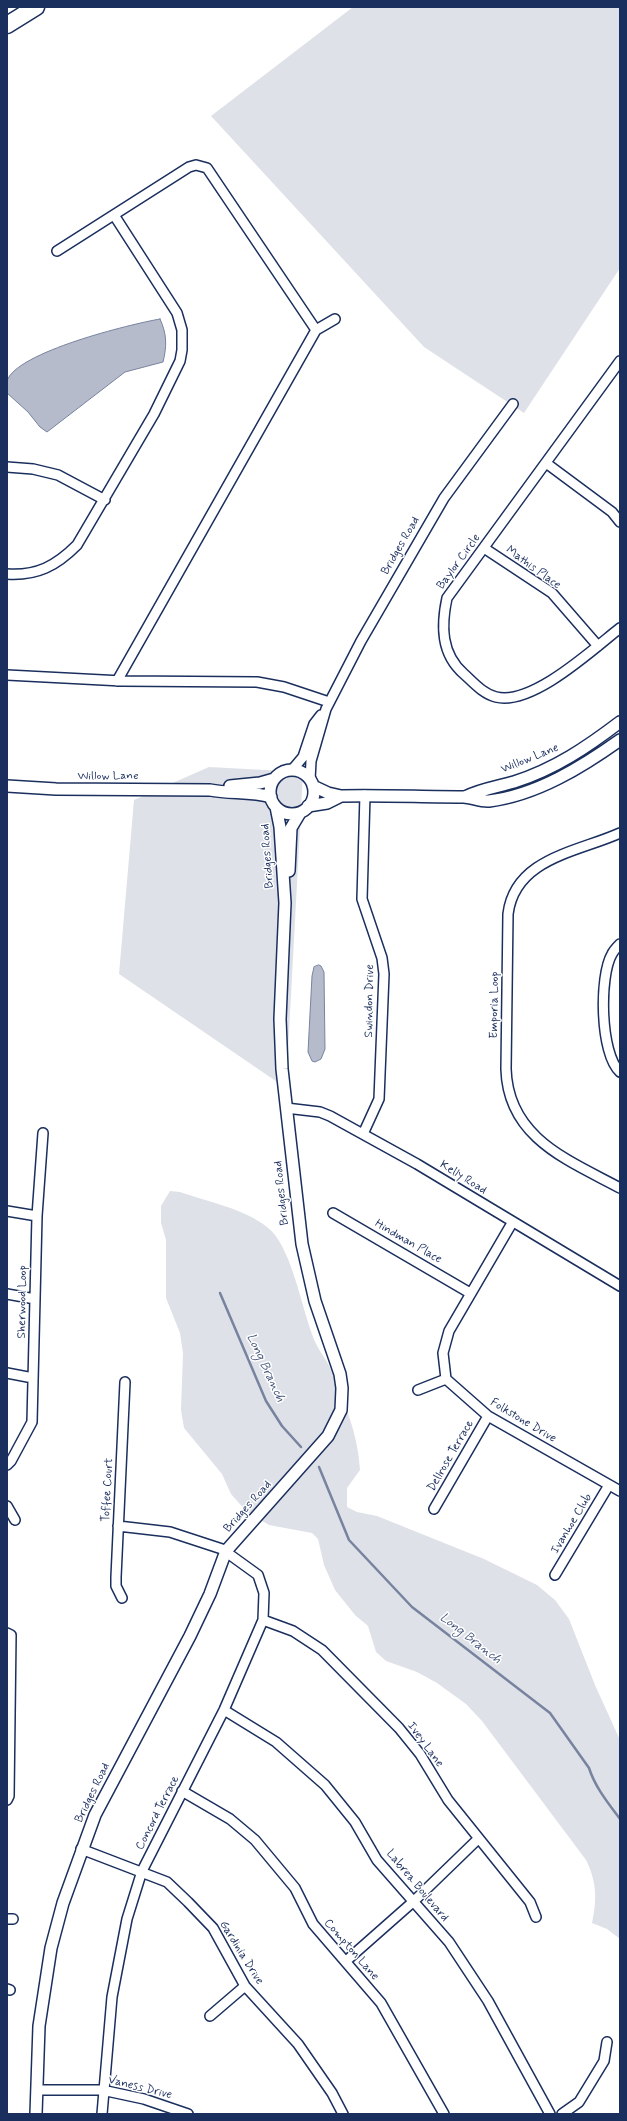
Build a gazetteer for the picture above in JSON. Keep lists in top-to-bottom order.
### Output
{
  "streets": {
    "street": [
      "Bridges Road",
      "Baylor Circle",
      "Mathis Place",
      "Willow Lane",
      "Swindon Drive",
      "Emporia Loop",
      "Kelly Road",
      "Hindman Place",
      "Sherwood Loop",
      "Folkstone Drive",
      "Dellrose Terrace",
      "Toffee Court",
      "Ivanhoe Club",
      "Ivey Lane",
      "Concord Terrace",
      "Labrea Boulevard",
      "Compton Lane",
      "Gardinia Drive",
      "Vaness Drive"
    ]
  },
  "crossings": [
    ["Bridges Road", "Willow Lane"],
    ["Bridges Road", "Kelly Road"],
    ["Bridges Road", "Concord Terrace"],
    ["Bridges Road", "Gardinia Drive"],
    ["Bridges Road", "Vaness Drive"],
    ["Baylor Circle", "Mathis Place"],
    ["Willow Lane", "Swindon Drive"],
    ["Swindon Drive", "Kelly Road"],
    ["Folkstone Drive", "Dellrose Terrace"],
    ["Folkstone Drive", "Ivanhoe Club"],
    ["Toffee Court", "Concord Terrace"],
    ["Ivey Lane", "Concord Terrace"],
    ["Concord Terrace", "Labrea Boulevard"],
    ["Concord Terrace", "Compton Lane"],
    ["Concord Terrace", "Gardinia Drive"],
    ["Concord Terrace", "Vaness Drive"]
  ],
  "water": ["Long Branch"]
}
